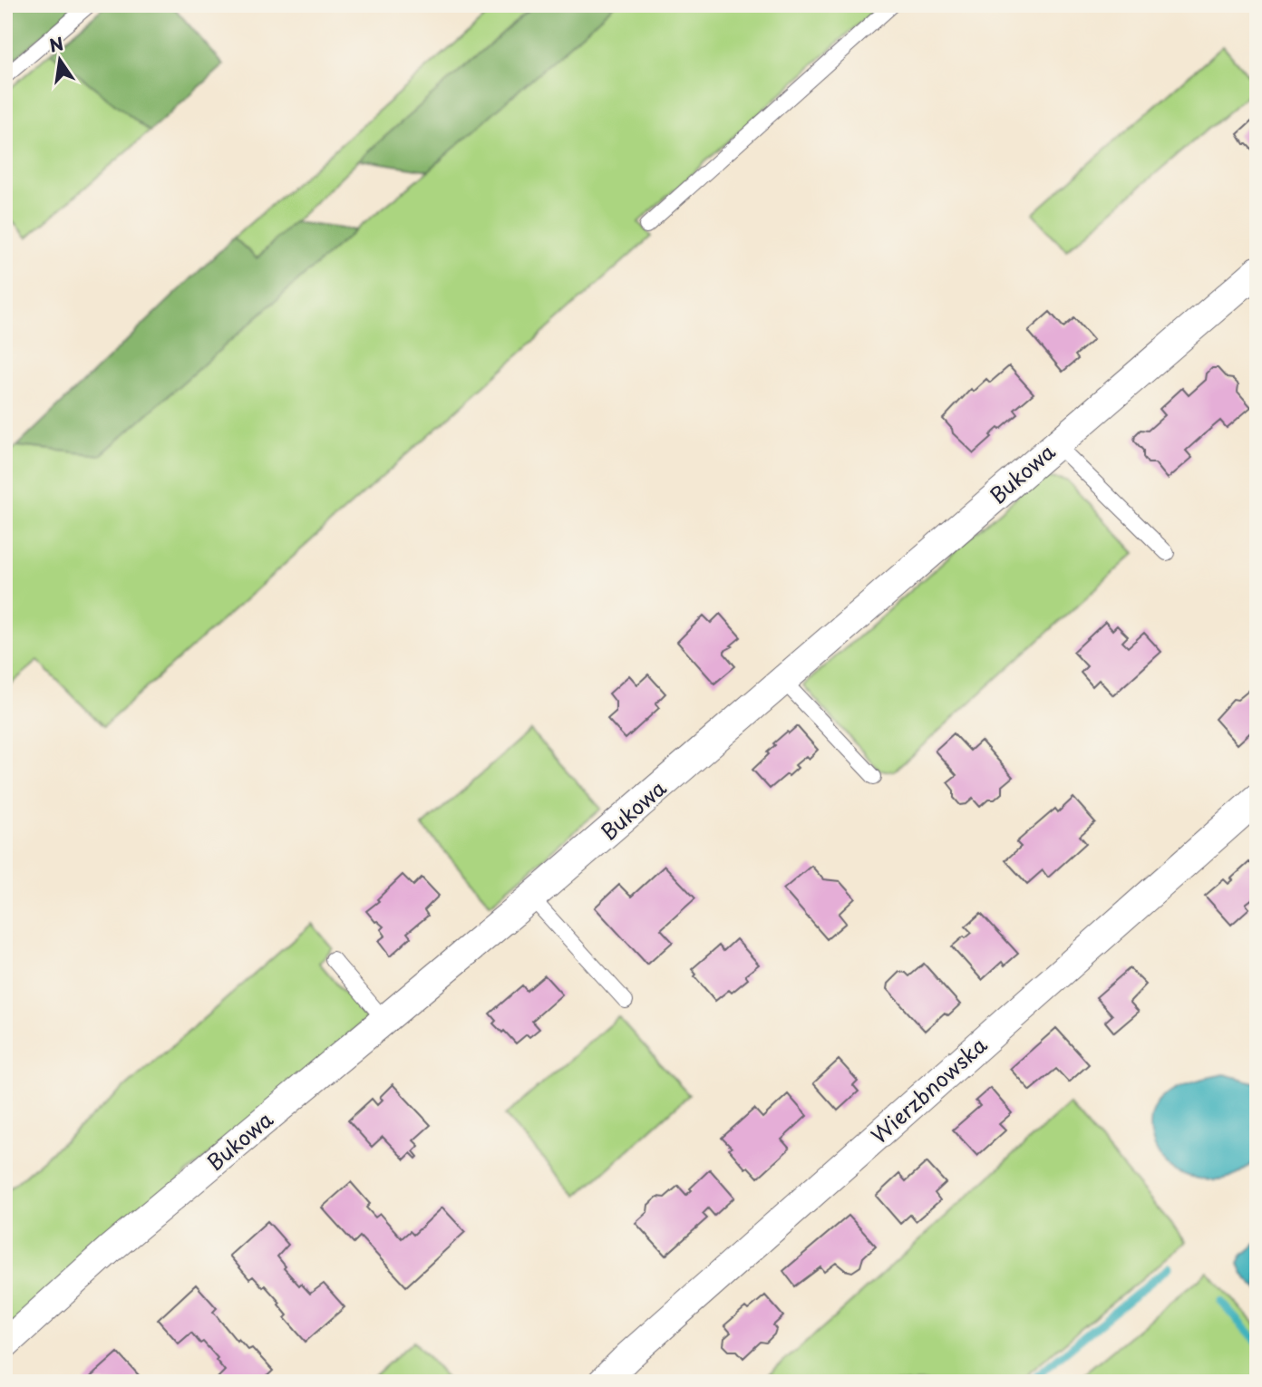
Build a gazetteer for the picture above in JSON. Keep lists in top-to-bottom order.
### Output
{
  "streets": {
    "street": ["Bukowa", "Wierzbnowska"]
  },
  "north": "top"
}
